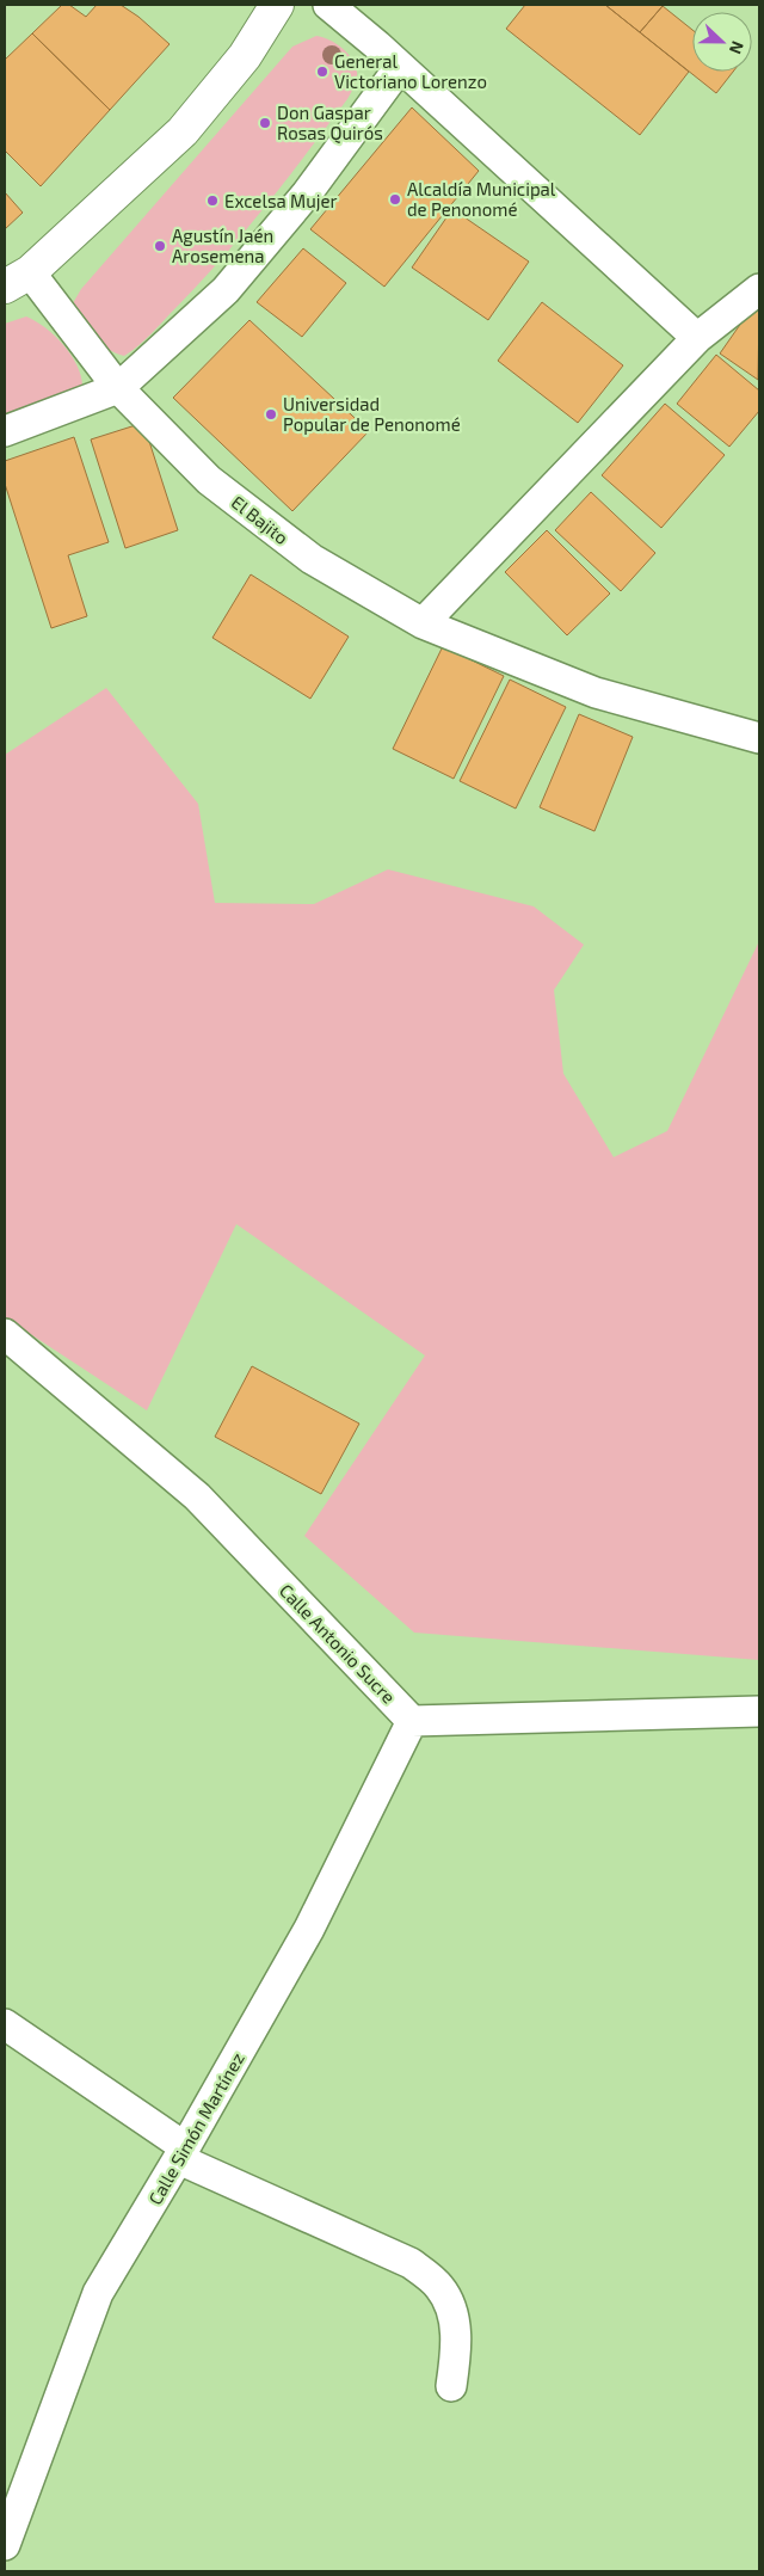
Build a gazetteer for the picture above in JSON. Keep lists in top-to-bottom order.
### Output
{
  "streets": {
    "street": ["El Bajito", "Calle Antonio Sucre", "Calle Simón Martínez"]
  },
  "crossings": [
    ["Calle Antonio Sucre", "Calle Simón Martínez"]
  ],
  "places": [
    "General Victoriano Lorenzo",
    "Don Gaspar Rosas Quirós",
    "Alcaldía Municipal de Penonomé",
    "Excelsa Mujer",
    "Agustín Jaén Arosemena",
    "Universidad Popular de Penonomé"
  ],
  "north": "right"
}
